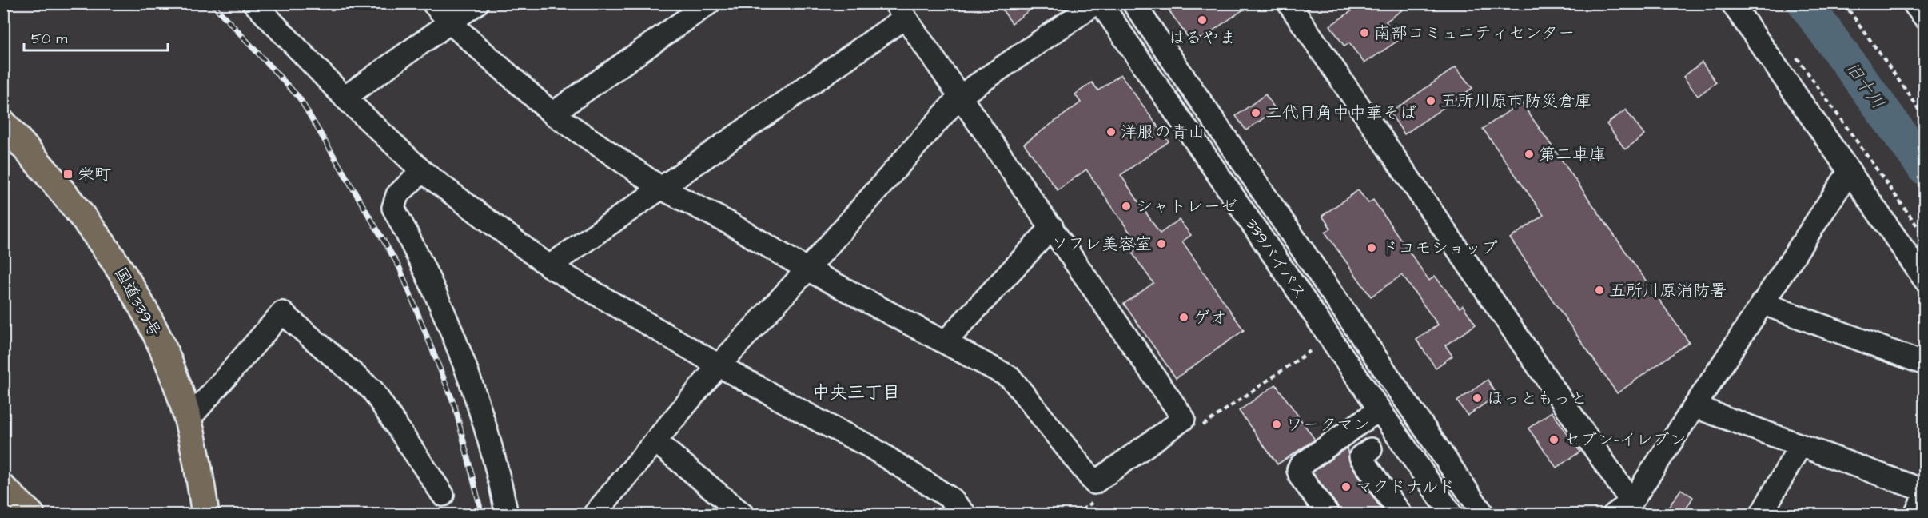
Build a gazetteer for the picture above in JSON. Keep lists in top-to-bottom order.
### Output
{
  "streets": {
    "highway": ["国道339号"],
    "street": ["339バイパス"]
  },
  "districts": ["中央三丁目"],
  "water": ["旧十川"],
  "places": {
    "other": [
      "はるやま",
      "南部コミュニティセンター",
      "五所川原市防災倉庫",
      "二代目角中中華そば",
      "洋服の青山",
      "第二車庫",
      "シャトレーゼ",
      "ソフレ美容室",
      "ドコモショップ",
      "五所川原消防署",
      "ゲオ",
      "ほっともっと",
      "ワークマン",
      "セブン-イレブン",
      "マクドナルド"
    ],
    "transit": ["栄町"]
  },
  "scale_bar": "50 m"
}
